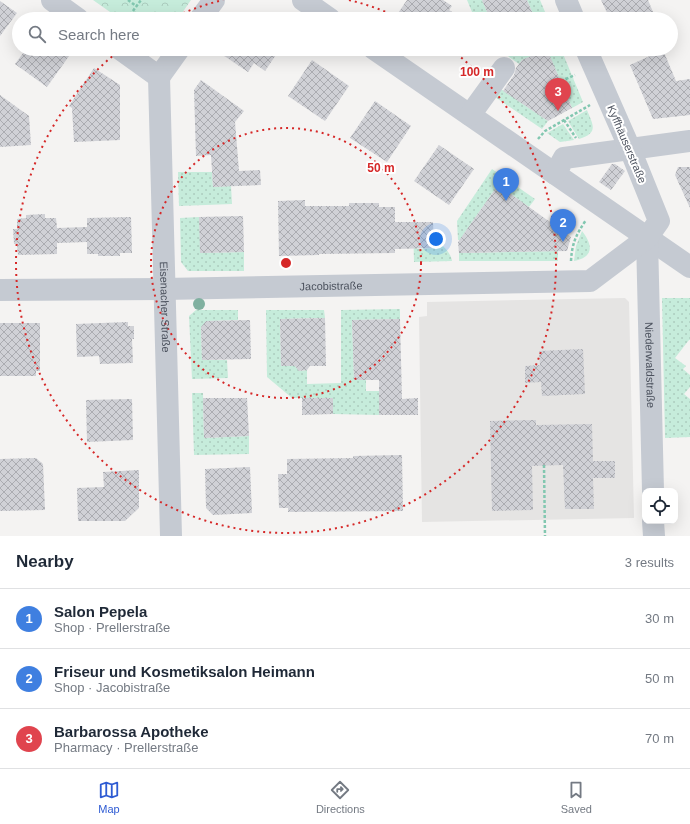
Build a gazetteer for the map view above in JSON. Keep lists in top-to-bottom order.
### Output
{
  "streets": {
    "street": [
      "Kyffhäuserstraße",
      "Jacobistraße",
      "Eisenacher Straße",
      "Niederwaldstraße"
    ]
  },
  "crossings": [
    ["Kyffhäuserstraße", "Jacobistraße"],
    ["Kyffhäuserstraße", "Niederwaldstraße"],
    ["Jacobistraße", "Eisenacher Straße"],
    ["Jacobistraße", "Niederwaldstraße"]
  ],
  "page": {
    "search": "Search here",
    "pins": ["3", "1", "2"],
    "heading": ["Nearby", "3 results"],
    "list": [
      {
        "mark": "1",
        "name": "Salon Pepela",
        "note": "Shop · Prellerstraße",
        "value": "30 m"
      },
      {
        "mark": "2",
        "name": "Friseur und Kosmetiksalon Heimann",
        "note": "Shop · Jacobistraße",
        "value": "50 m"
      },
      {
        "mark": "3",
        "name": "Barbarossa Apotheke",
        "note": "Pharmacy · Prellerstraße",
        "value": "70 m"
      }
    ],
    "nav": ["Map", "Directions", "Saved"]
  },
  "rings": ["100 m", "50 m"]
}
